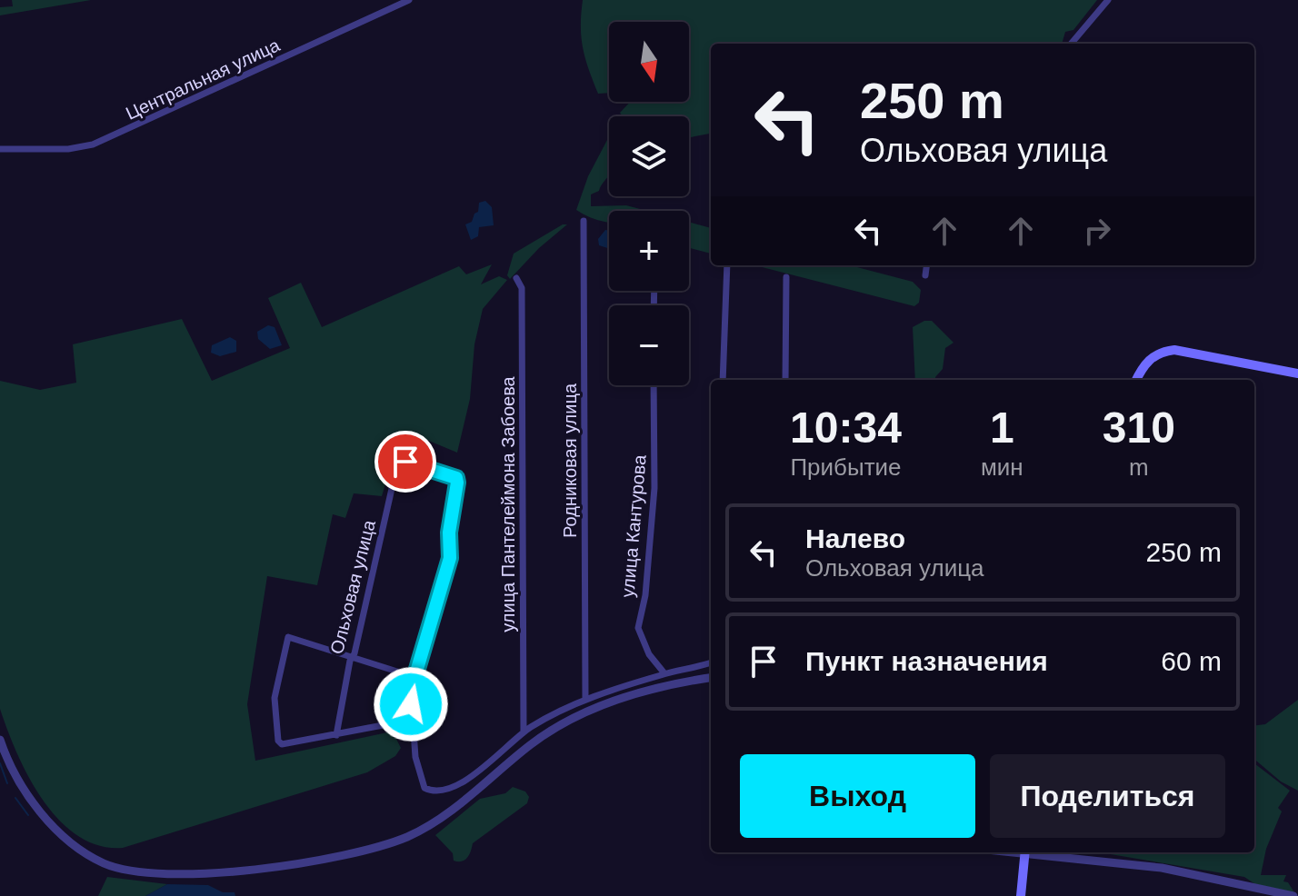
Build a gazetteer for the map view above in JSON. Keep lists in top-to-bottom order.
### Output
{
  "streets": {
    "street": [
      "Центральная улица",
      "Родниковая улица",
      "улица Пантелеймона Забоева",
      "улица Кантурова",
      "Ольховая улица"
    ]
  },
  "north": "bottom",
  "page": {
    "map_buttons": ["+", "−"],
    "turn": ["250 m", "Ольховая улица"],
    "eta": [
      "10:34",
      "Прибытие",
      "1",
      "мин",
      "310",
      "m"
    ],
    "list": [
      {
        "name": "Налево",
        "note": "Ольховая улица",
        "value": "250 m"
      },
      {
        "name": "Пункт назначения",
        "value": "60 m"
      }
    ],
    "buttons": ["Выход", "Поделиться"]
  }
}
